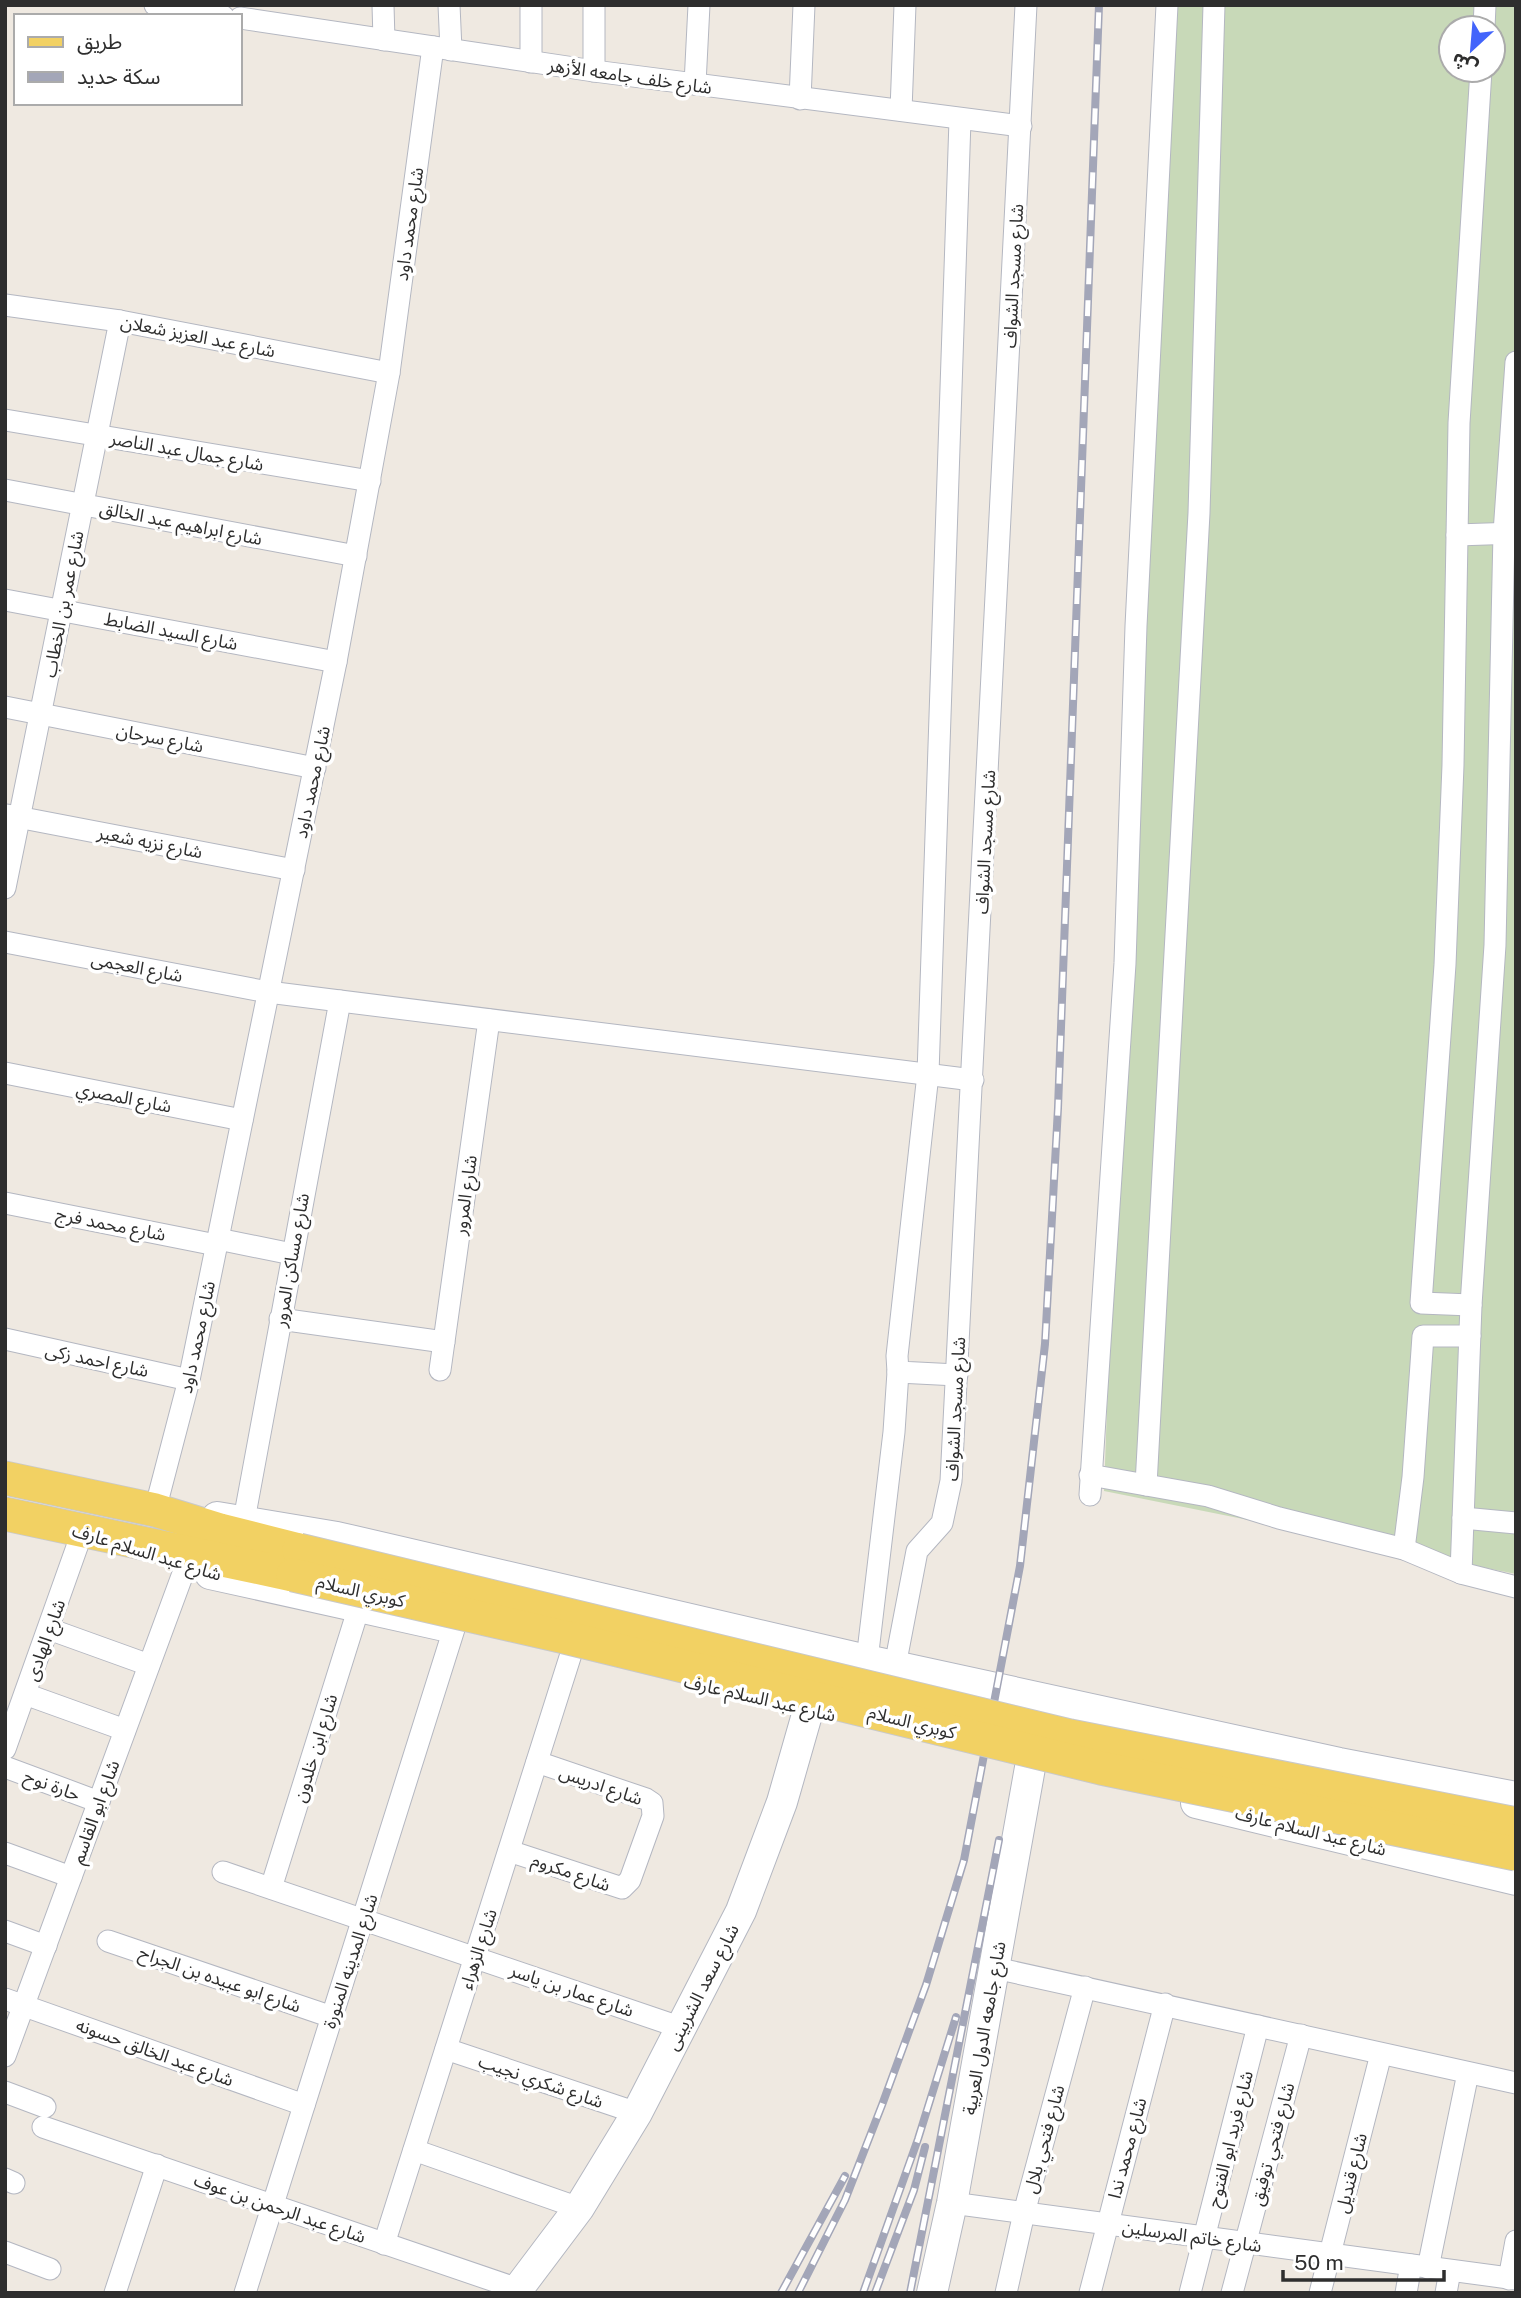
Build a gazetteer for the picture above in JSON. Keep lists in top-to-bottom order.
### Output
{
  "streets": {
    "main road": [
      "شارع عبد السلام عارف",
      "كوبري السلام",
      "شارع سعد الشربينى",
      "شارع جامعه الدول العربية"
    ],
    "street": [
      "شارع خلف جامعه الأزهر",
      "شارع محمد داود",
      "شارع مسجد الشواف",
      "شارع عبد العزيز شعلان",
      "شارع جمال عبد الناصر",
      "شارع ابراهيم عبد الخالق",
      "شارع عمر بن الخطاب",
      "شارع السيد الضابط",
      "شارع سرحان",
      "شارع نزيه شعير",
      "شارع العجمى",
      "شارع المصري",
      "شارع المرور",
      "شارع محمد فرج",
      "شارع مساكن المرور",
      "شارع احمد زكى",
      "شارع الهادى",
      "شارع ابن خلدون",
      "حارة نوح",
      "شارع ادريس",
      "شارع ابو القاسم",
      "شارع مكروم",
      "شارع الزهراء",
      "شارع المدينه المنورة",
      "شارع ابو عبيده بن الجراح",
      "شارع عمار بن ياسر",
      "شارع عبد الخالق حسونه",
      "شارع شكري نجيب",
      "شارع فتحي بلال",
      "شارع فريد ابو الفتوح",
      "شارع فتحي توفيق",
      "شارع محمد ندا",
      "شارع قنديل",
      "شارع عبد الرحمن بن عوف",
      "شارع خاتم المرسلين"
    ]
  },
  "crossings": [
    ["شارع خلف جامعه الأزهر", "شارع محمد داود"],
    ["شارع خلف جامعه الأزهر", "شارع مسجد الشواف"],
    ["شارع محمد داود", "شارع عبد العزيز شعلان"],
    ["شارع محمد داود", "شارع جمال عبد الناصر"],
    ["شارع محمد داود", "شارع ابراهيم عبد الخالق"],
    ["شارع محمد داود", "شارع السيد الضابط"],
    ["شارع محمد داود", "شارع سرحان"],
    ["شارع محمد داود", "شارع نزيه شعير"],
    ["شارع محمد داود", "شارع العجمى"],
    ["شارع محمد داود", "شارع المصري"],
    ["شارع محمد داود", "شارع محمد فرج"],
    ["شارع محمد داود", "شارع احمد زكى"],
    ["شارع محمد داود", "شارع عبد السلام عارف"],
    ["شارع محمد داود", "كوبري السلام"],
    ["شارع مسجد الشواف", "شارع العجمى"],
    ["شارع مسجد الشواف", "شارع عبد السلام عارف"],
    ["شارع عبد العزيز شعلان", "شارع عمر بن الخطاب"],
    ["شارع جمال عبد الناصر", "شارع عمر بن الخطاب"],
    ["شارع ابراهيم عبد الخالق", "شارع عمر بن الخطاب"],
    ["شارع عمر بن الخطاب", "شارع السيد الضابط"],
    ["شارع عمر بن الخطاب", "شارع سرحان"],
    ["شارع عمر بن الخطاب", "شارع نزيه شعير"],
    ["شارع العجمى", "شارع المرور"],
    ["شارع العجمى", "شارع مساكن المرور"],
    ["شارع محمد فرج", "شارع مساكن المرور"],
    ["شارع مساكن المرور", "شارع عبد السلام عارف"],
    ["شارع عبد السلام عارف", "كوبري السلام"],
    ["شارع عبد السلام عارف", "شارع الهادى"],
    ["شارع عبد السلام عارف", "شارع ابن خلدون"],
    ["شارع عبد السلام عارف", "شارع ابو القاسم"],
    ["شارع عبد السلام عارف", "شارع الزهراء"],
    ["شارع عبد السلام عارف", "شارع المدينه المنورة"],
    ["شارع عبد السلام عارف", "شارع سعد الشربينى"],
    ["شارع عبد السلام عارف", "شارع جامعه الدول العربية"],
    ["كوبري السلام", "شارع الهادى"],
    ["شارع ابن خلدون", "شارع عمار بن ياسر"],
    ["حارة نوح", "شارع ابو القاسم"],
    ["شارع ادريس", "شارع مكروم"],
    ["شارع ادريس", "شارع الزهراء"],
    ["شارع ابو القاسم", "شارع عبد الخالق حسونه"],
    ["شارع مكروم", "شارع الزهراء"],
    ["شارع الزهراء", "شارع عمار بن ياسر"],
    ["شارع الزهراء", "شارع شكري نجيب"],
    ["شارع الزهراء", "شارع عبد الرحمن بن عوف"],
    ["شارع المدينه المنورة", "شارع ابو عبيده بن الجراح"],
    ["شارع المدينه المنورة", "شارع عمار بن ياسر"],
    ["شارع المدينه المنورة", "شارع عبد الخالق حسونه"],
    ["شارع المدينه المنورة", "شارع عبد الرحمن بن عوف"],
    ["شارع سعد الشربينى", "شارع عمار بن ياسر"],
    ["شارع سعد الشربينى", "شارع شكري نجيب"],
    ["شارع سعد الشربينى", "شارع عبد الرحمن بن عوف"],
    ["شارع جامعه الدول العربية", "شارع خاتم المرسلين"],
    ["شارع فتحي بلال", "شارع خاتم المرسلين"],
    ["شارع فريد ابو الفتوح", "شارع خاتم المرسلين"],
    ["شارع فتحي توفيق", "شارع خاتم المرسلين"],
    ["شارع محمد ندا", "شارع خاتم المرسلين"],
    ["شارع قنديل", "شارع خاتم المرسلين"]
  ],
  "legend": ["طريق", "سكة حديد"],
  "scale_bar": "50 m",
  "north": "bottom left"
}
